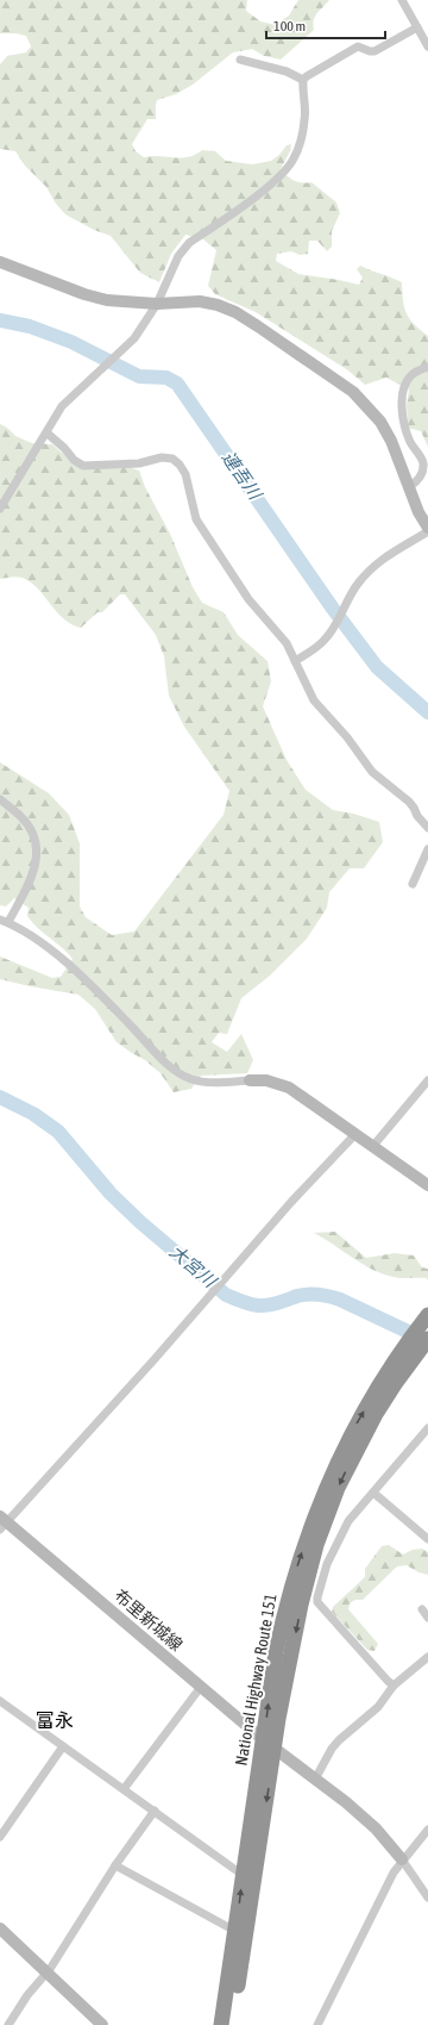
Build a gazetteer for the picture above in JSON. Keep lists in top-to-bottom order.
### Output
{
  "streets": {
    "highway": ["National Highway Route 151"],
    "street": ["布里新城線"]
  },
  "crossings": [
    ["布里新城線", "National Highway Route 151"]
  ],
  "districts": ["富永"],
  "water": ["連吾川", "大宮川"],
  "scale_bar": "100 m"
}
